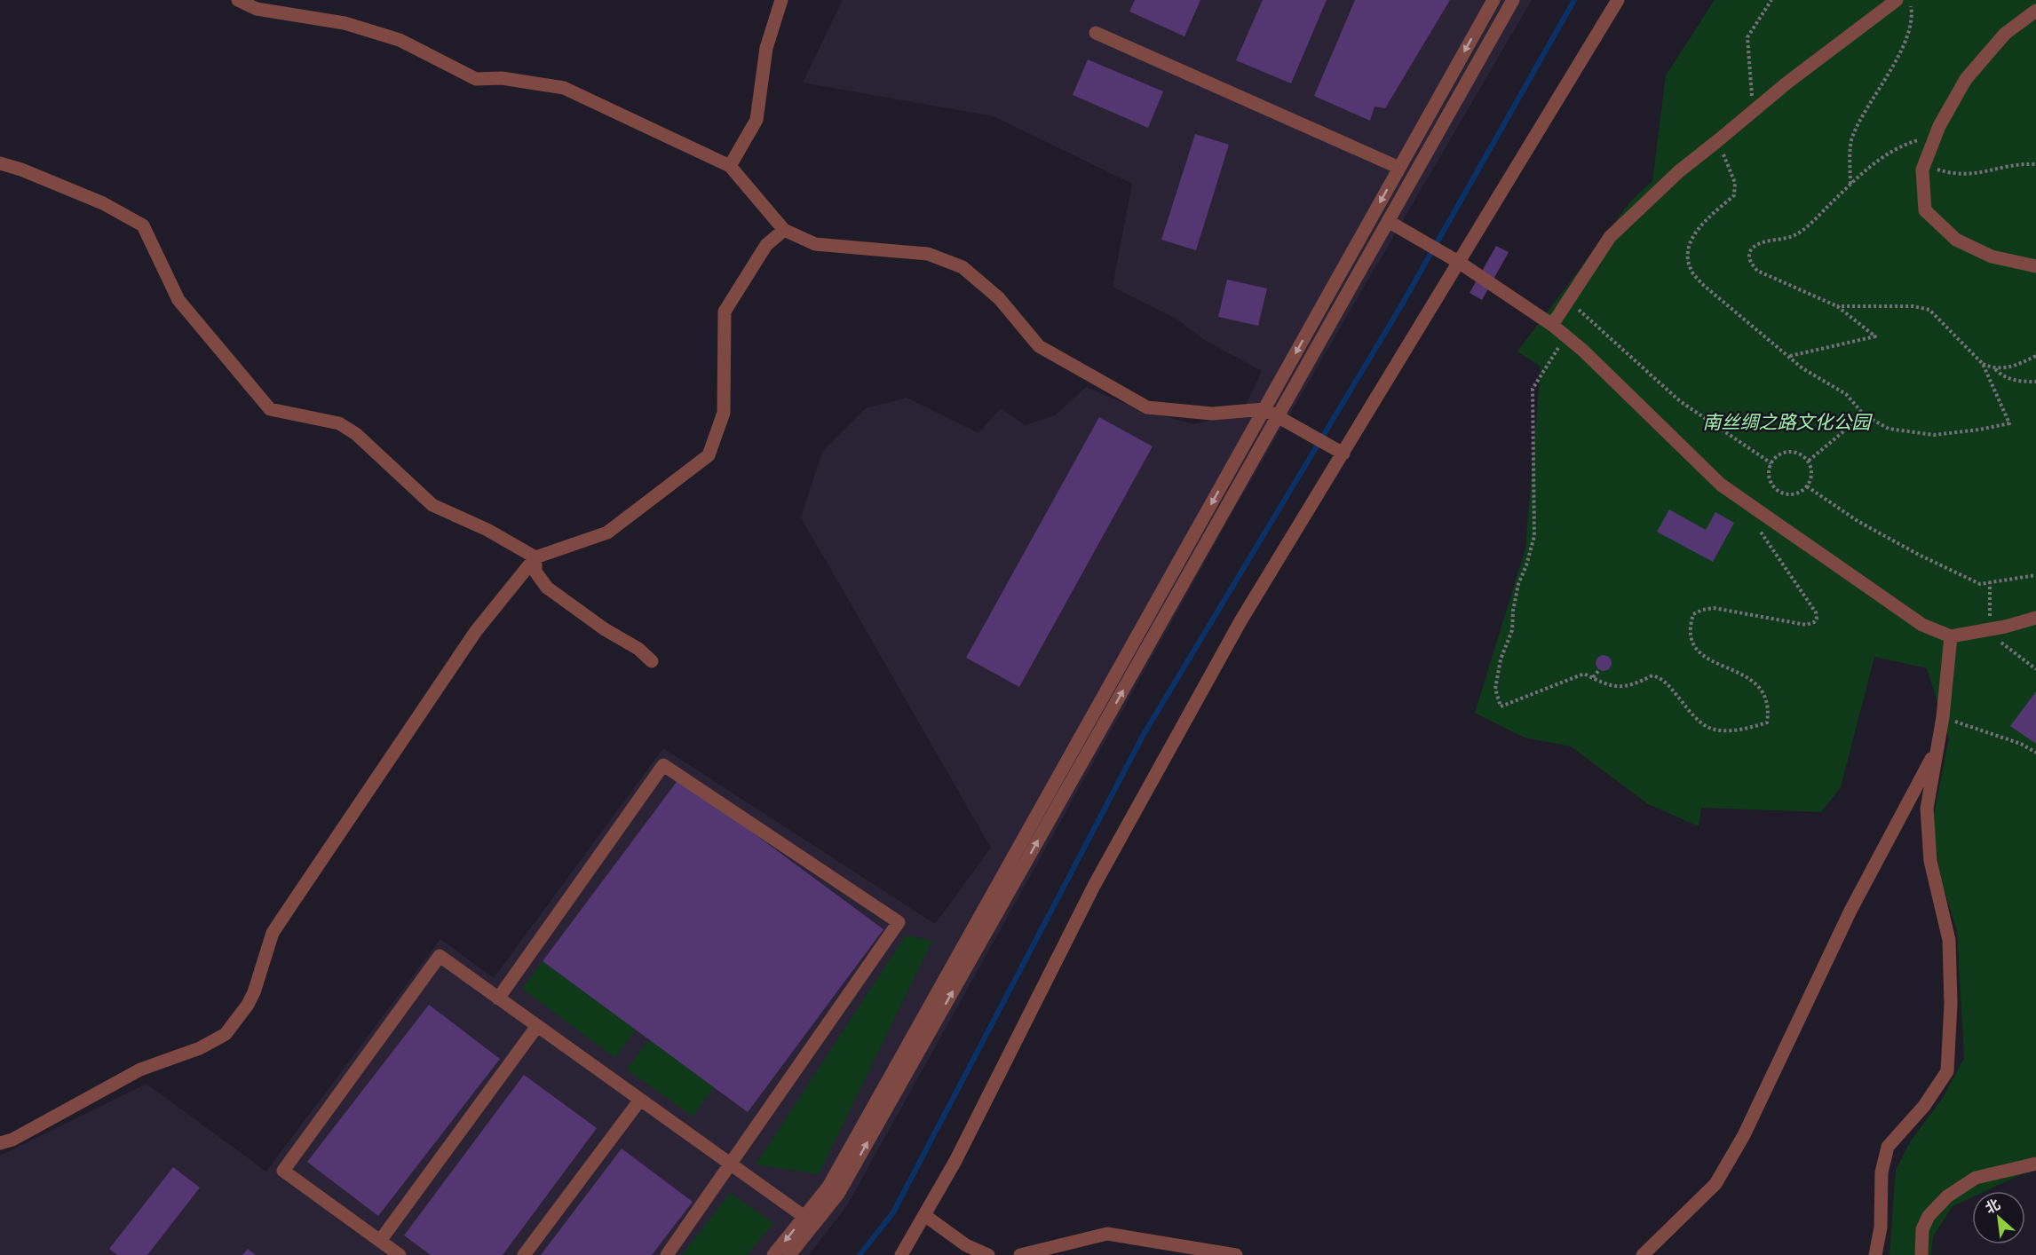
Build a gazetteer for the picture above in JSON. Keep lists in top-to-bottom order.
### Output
{
  "parks": ["南丝绸之路文化公园"],
  "north": "top left"
}
